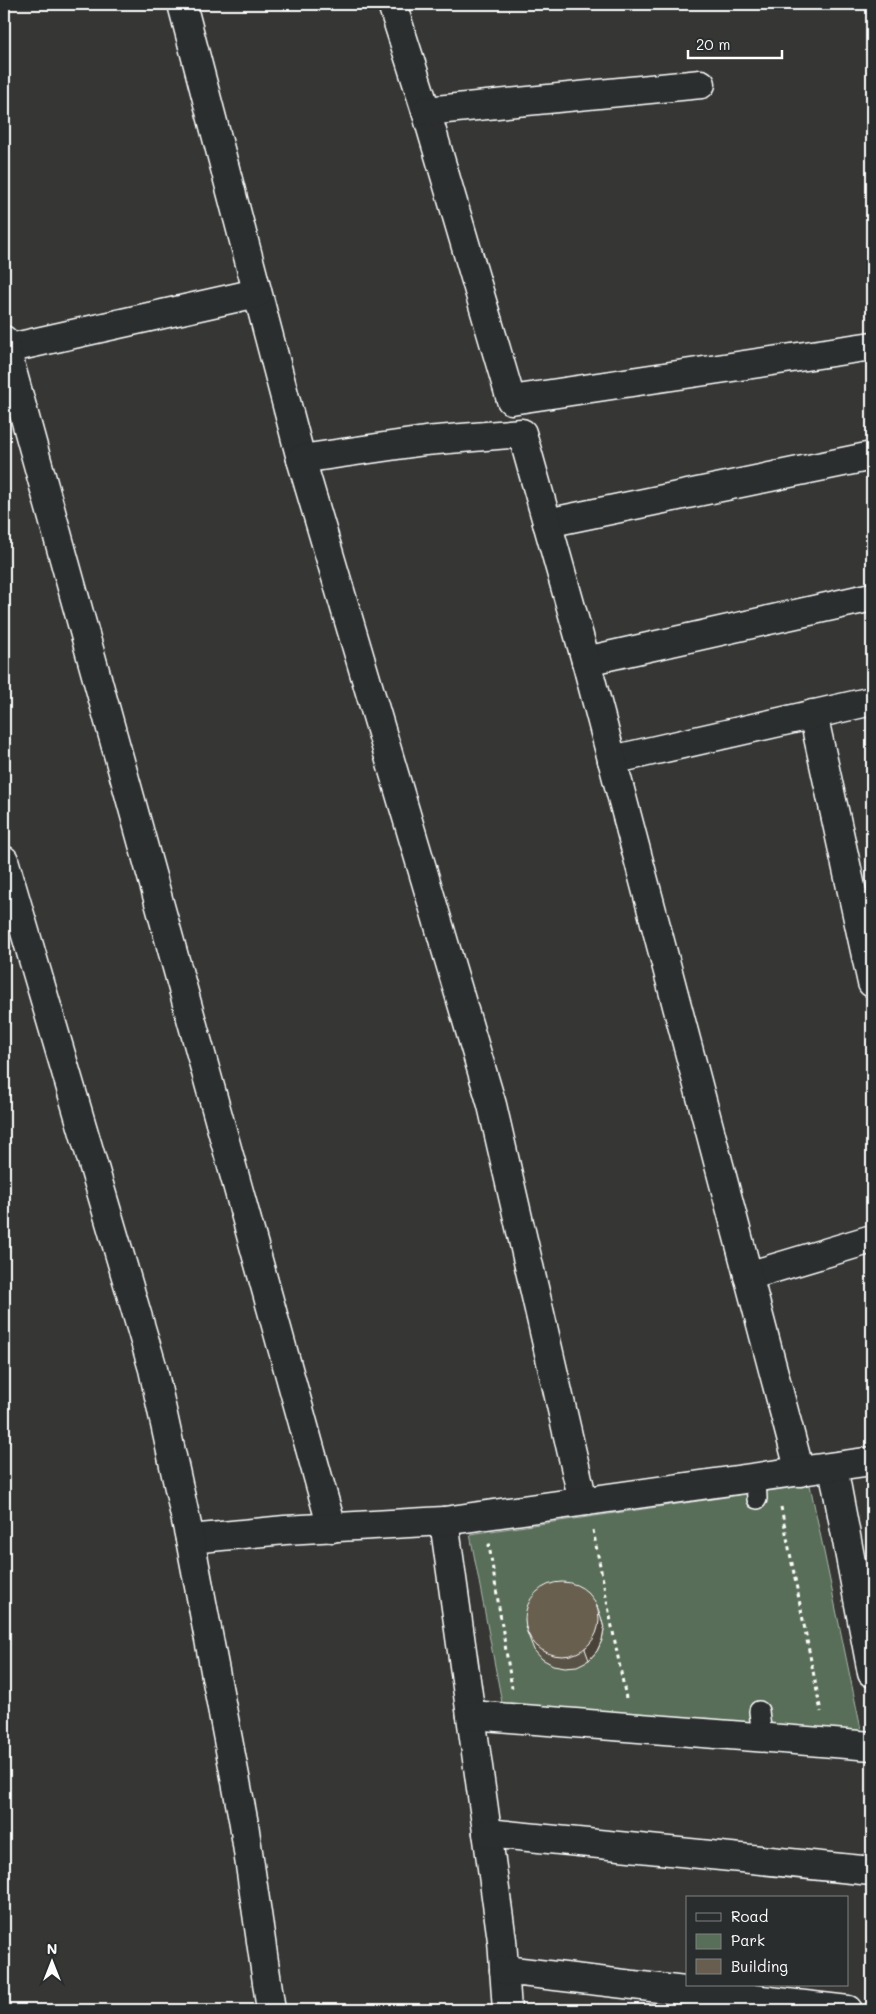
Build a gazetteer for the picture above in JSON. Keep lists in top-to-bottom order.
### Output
{
  "legend": ["Road", "Park", "Building"],
  "scale_bar": "20 m",
  "north": "top"
}
